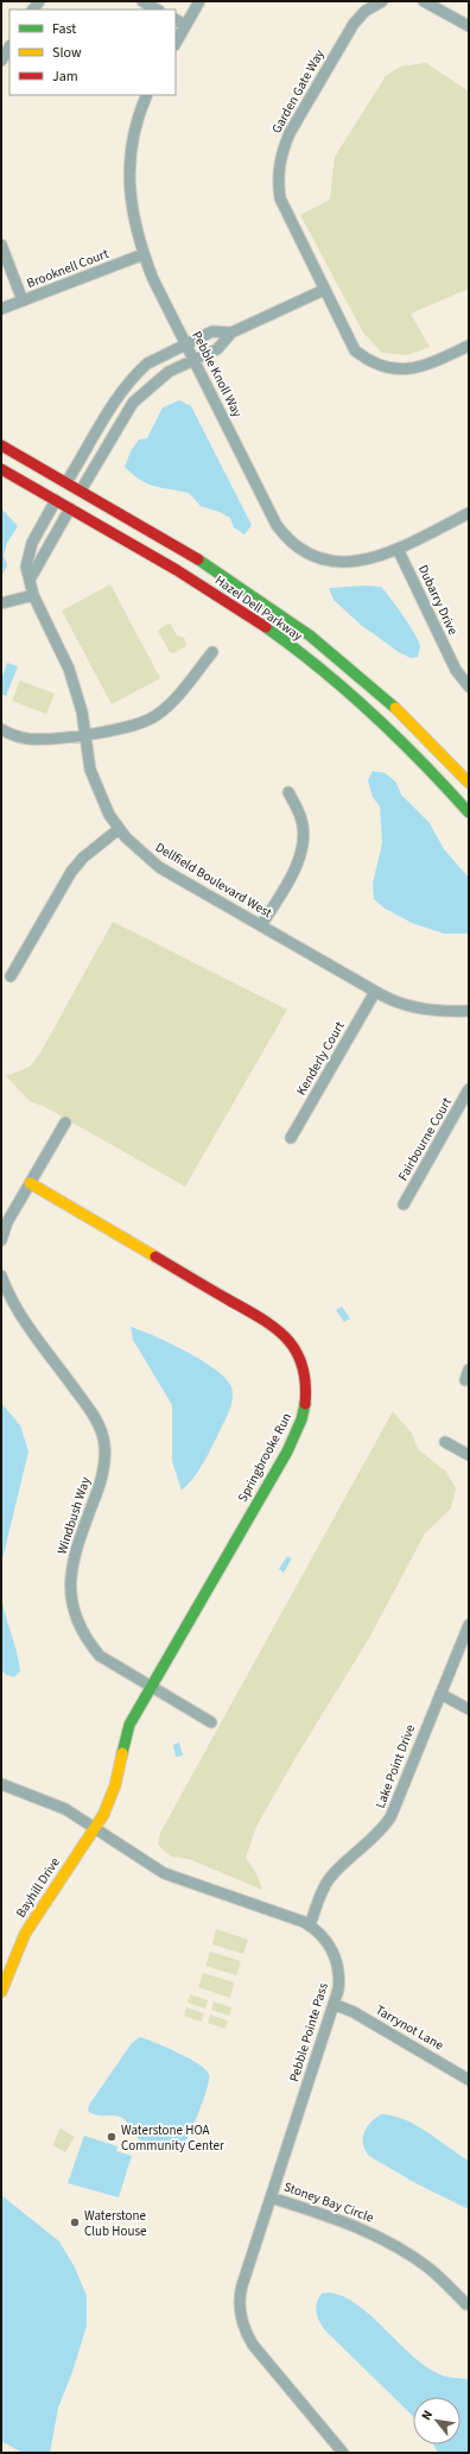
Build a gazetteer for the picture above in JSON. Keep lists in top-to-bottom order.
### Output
{
  "streets": {
    "main road": ["Hazel Dell Parkway", "Springbrooke Run", "Bayhill Drive"],
    "street": [
      "Garden Gate Way",
      "Brooknell Court",
      "Pebble Knoll Way",
      "Dubarry Drive",
      "Dellfield Boulevard West",
      "Kenderly Court",
      "Fairbourne Court",
      "Windbush Way",
      "Lake Point Drive",
      "Tarrynot Lane",
      "Pebble Pointe Pass",
      "Stoney Bay Circle"
    ]
  },
  "crossings": [
    ["Brooknell Court", "Pebble Knoll Way"],
    ["Pebble Knoll Way", "Dubarry Drive"],
    ["Hazel Dell Parkway", "Dellfield Boulevard West"],
    ["Dellfield Boulevard West", "Kenderly Court"],
    ["Springbrooke Run", "Windbush Way"],
    ["Springbrooke Run", "Bayhill Drive"],
    ["Springbrooke Run", "Pebble Pointe Pass"],
    ["Lake Point Drive", "Pebble Pointe Pass"],
    ["Bayhill Drive", "Pebble Pointe Pass"],
    ["Tarrynot Lane", "Pebble Pointe Pass"],
    ["Pebble Pointe Pass", "Stoney Bay Circle"]
  ],
  "places": ["Waterstone HOA Community Center", "Waterstone Club House"],
  "legend": ["Fast", "Slow", "Jam"],
  "north": "top left"
}
